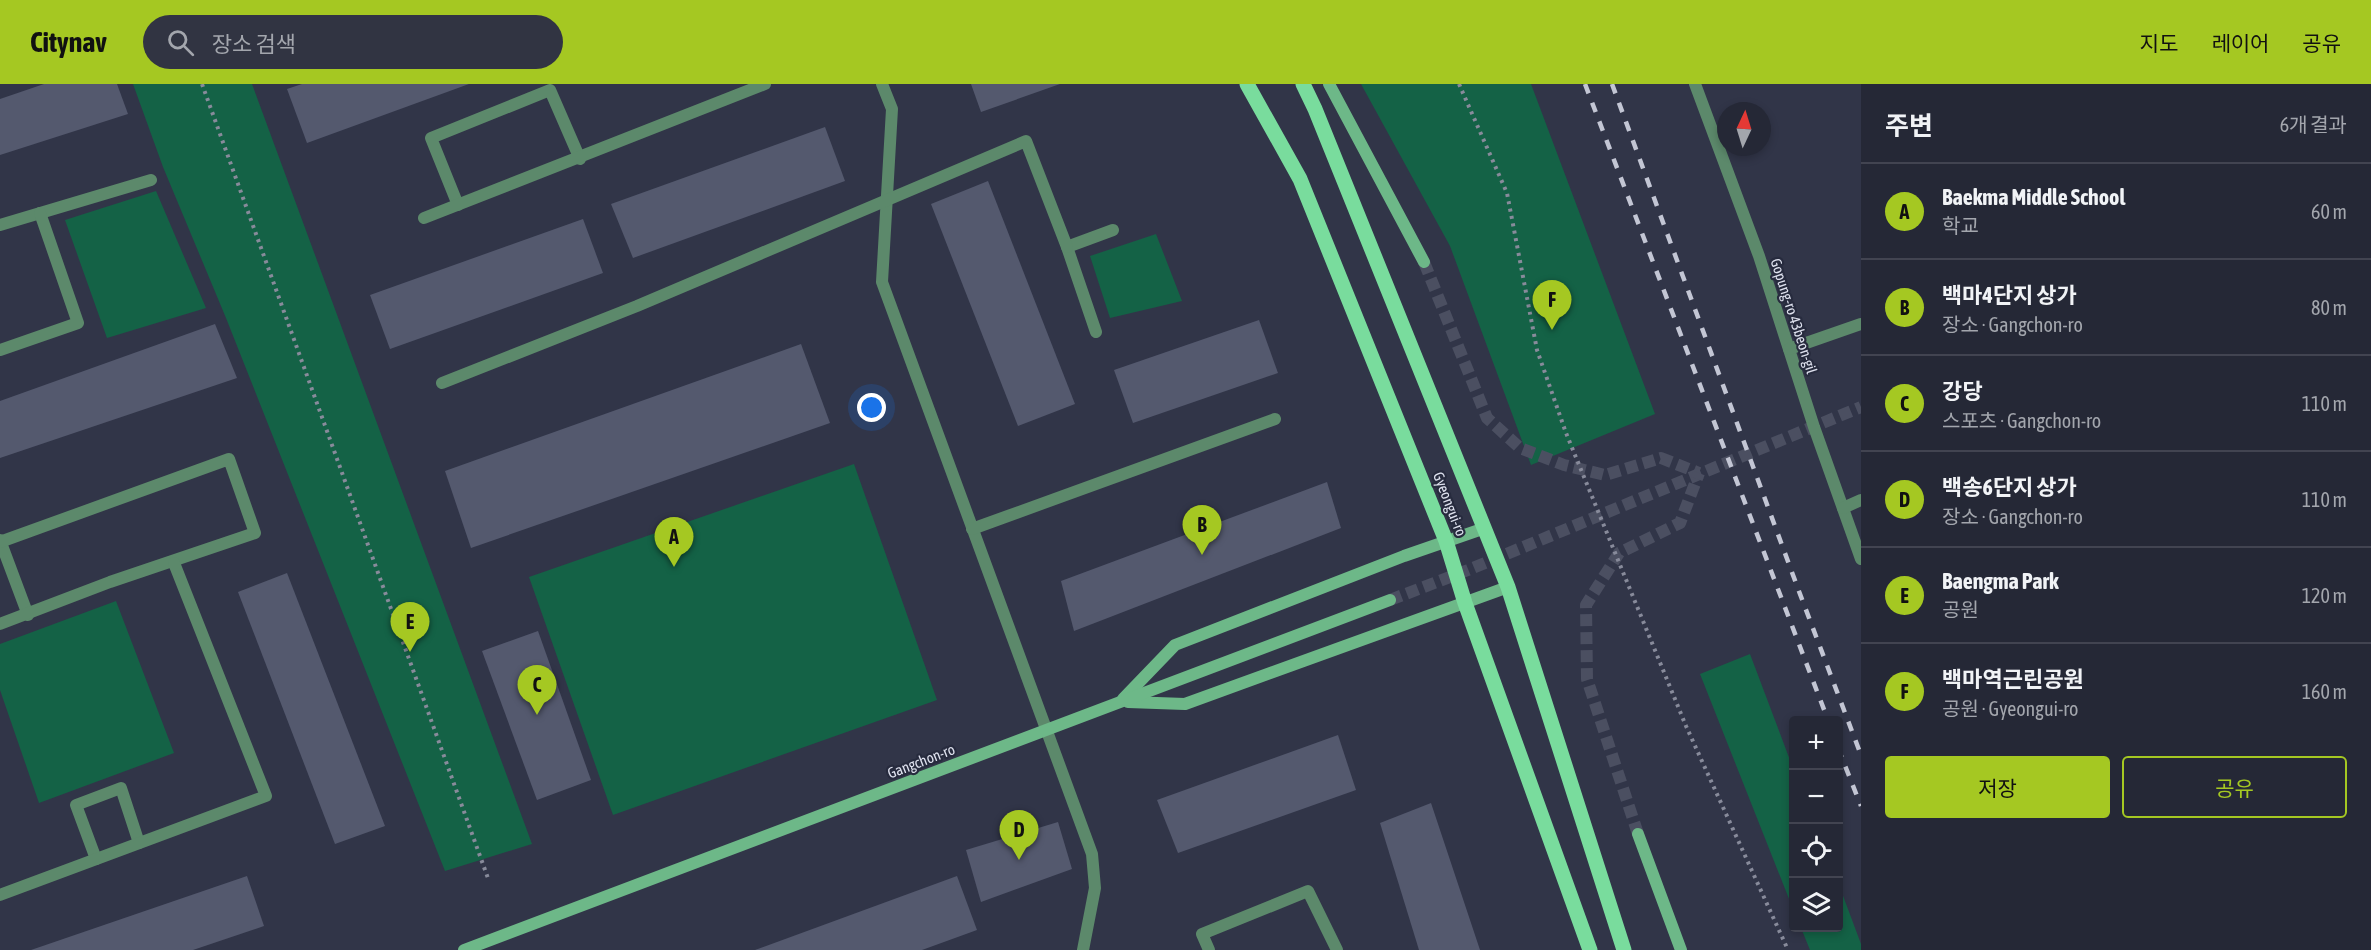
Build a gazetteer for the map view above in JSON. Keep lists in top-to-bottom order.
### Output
{
  "streets": {
    "main road": ["Gyeongui-ro", "Gangchon-ro"],
    "street": ["Gopung-ro 43beon-gil"]
  },
  "north": "top",
  "page": {
    "header": "Citynav",
    "search": "장소 검색",
    "nav": ["지도", "레이어", "공유"],
    "heading": ["주변", "6개 결과"],
    "list": [
      {
        "mark": "A",
        "name": "Baekma Middle School",
        "note": "학교",
        "value": "60 m"
      },
      {
        "mark": "B",
        "name": "백마4단지 상가",
        "note": "장소 · Gangchon-ro",
        "value": "80 m"
      },
      {
        "mark": "C",
        "name": "강당",
        "note": "스포츠 · Gangchon-ro",
        "value": "110 m"
      },
      {
        "mark": "D",
        "name": "백송6단지 상가",
        "note": "장소 · Gangchon-ro",
        "value": "110 m"
      },
      {
        "mark": "E",
        "name": "Baengma Park",
        "note": "공원",
        "value": "120 m"
      },
      {
        "mark": "F",
        "name": "백마역근린공원",
        "note": "공원 · Gyeongui-ro",
        "value": "160 m"
      }
    ],
    "pins": [
      "F",
      "B",
      "A",
      "E",
      "C",
      "D"
    ],
    "map_buttons": ["+", "−"],
    "buttons": ["저장", "공유"]
  }
}
